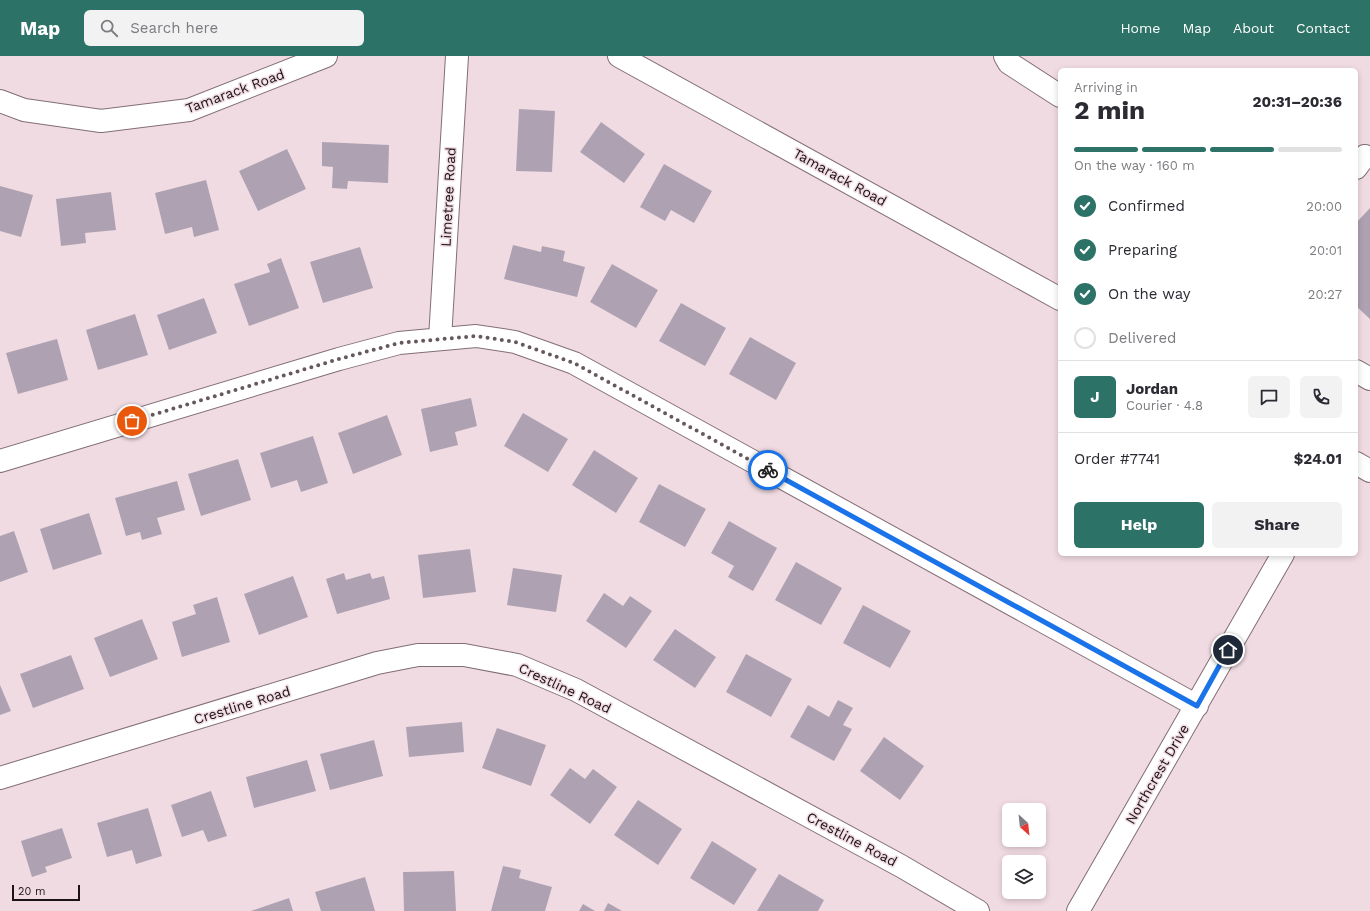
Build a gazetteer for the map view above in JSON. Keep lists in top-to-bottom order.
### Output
{
  "streets": {
    "street": [
      "Tamarack Road",
      "Limetree Road",
      "Crestline Road",
      "Northcrest Drive"
    ]
  },
  "scale_bar": "20 m",
  "north": "bottom right",
  "page": {
    "header": "Map",
    "search": "Search here",
    "nav": [
      "Home",
      "Map",
      "About",
      "Contact"
    ],
    "heading": ["2 min", "Arriving in", "20:31–20:36"],
    "panel": [
      "Jordan",
      "Courier · 4.8",
      "Order #7741",
      "$24.01"
    ],
    "bar": "On the way · 160 m",
    "list": [
      ["Confirmed", "20:00"],
      ["Preparing", "20:01"],
      ["On the way", "20:27"],
      "Delivered"
    ],
    "round": "J",
    "buttons": ["Help", "Share"],
    "scale": "20 m"
  }
}
